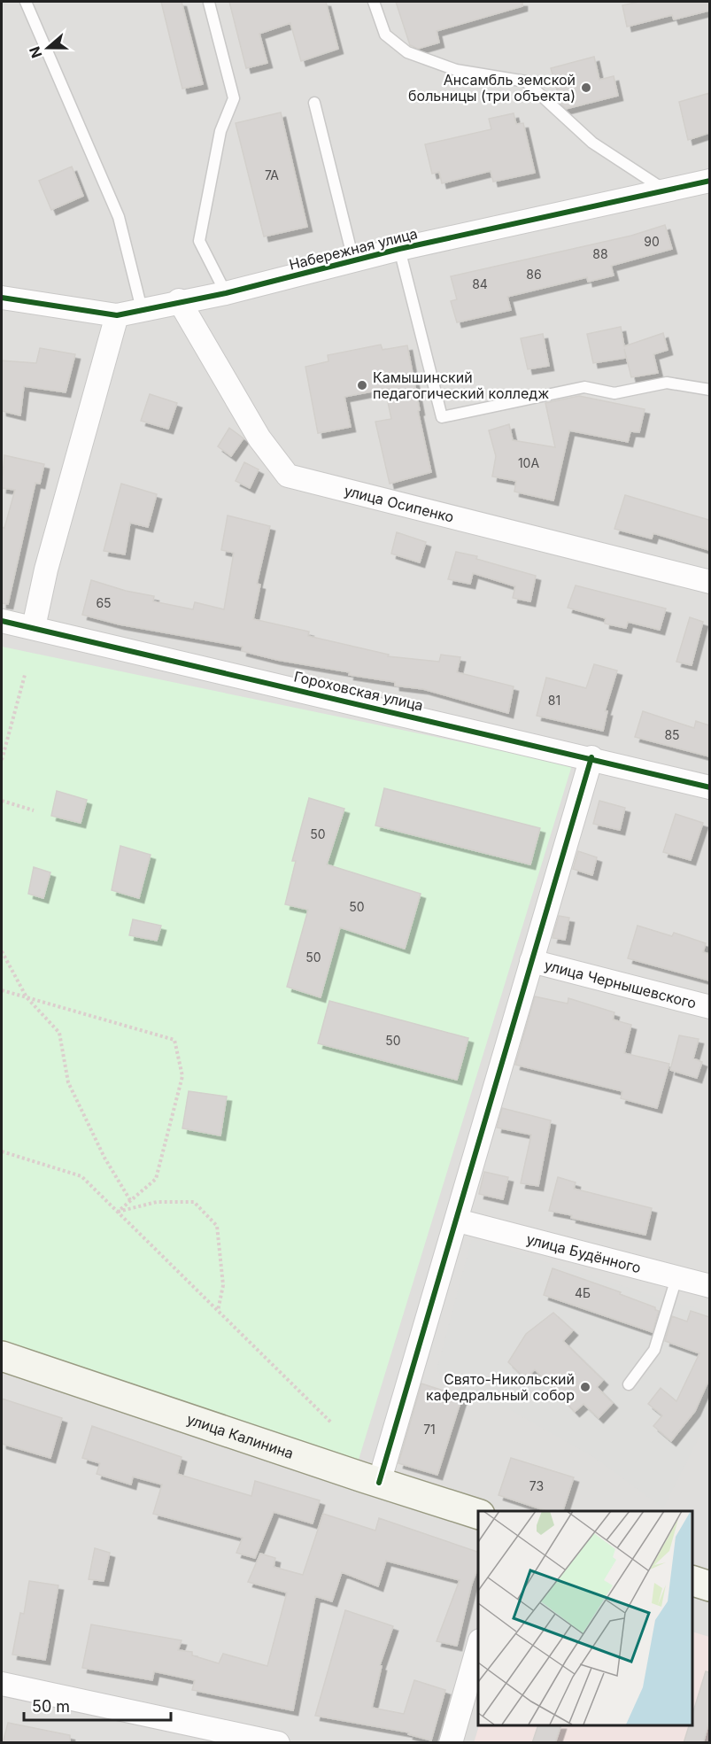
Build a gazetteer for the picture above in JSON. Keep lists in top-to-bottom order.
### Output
{
  "streets": {
    "street": [
      "Набережная улица",
      "улица Осипенко",
      "Гороховская улица",
      "улица Чернышевского",
      "улица Будённого",
      "улица Калинина"
    ]
  },
  "crossings": [
    ["Набережная улица", "улица Осипенко"]
  ],
  "places": ["Ансамбль земской больницы (три объекта)", "Камышинский педагогический колледж", "Свято-Никольский кафедральный собор"],
  "house_numbers": [
    "7А",
    "90",
    "88",
    "86",
    "84",
    "10А",
    "65",
    "81",
    "85",
    "50",
    "50",
    "50",
    "50",
    "4Б",
    "71",
    "73"
  ],
  "scale_bar": "50 m",
  "north": "left"
}
